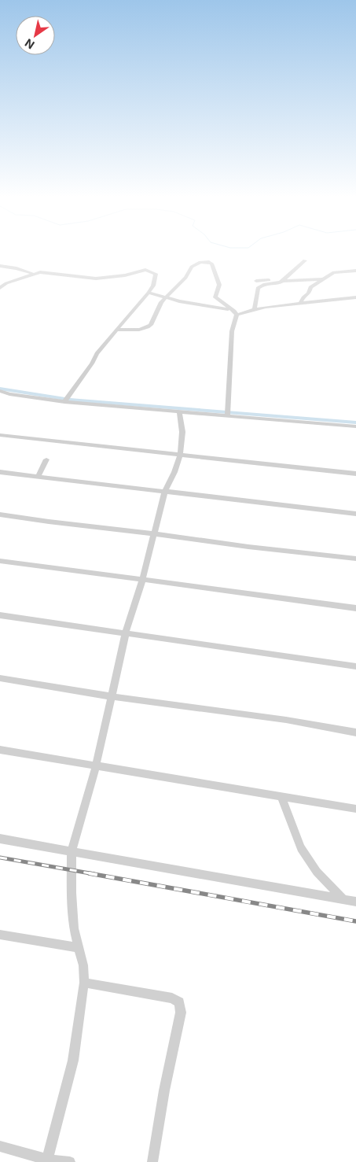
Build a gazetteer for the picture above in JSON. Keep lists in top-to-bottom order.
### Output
{
  "north": "bottom left"
}
